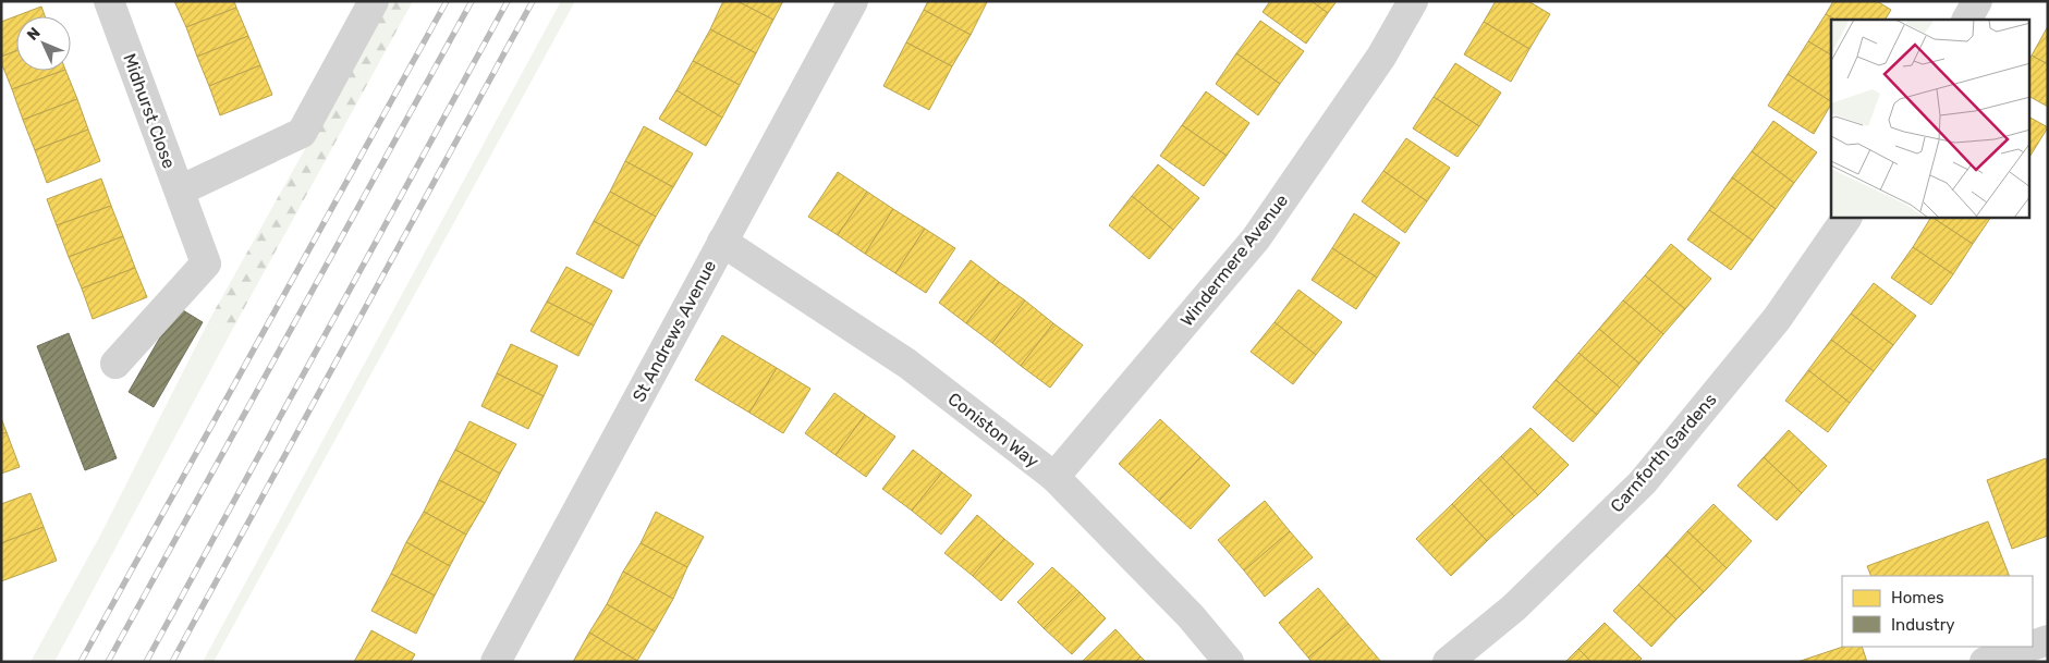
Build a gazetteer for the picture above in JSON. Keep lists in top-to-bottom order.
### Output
{
  "streets": {
    "street": [
      "Midhurst Close",
      "Windermere Avenue",
      "St Andrews Avenue",
      "Coniston Way",
      "Carnforth Gardens"
    ]
  },
  "crossings": [
    ["Windermere Avenue", "Coniston Way"],
    ["St Andrews Avenue", "Coniston Way"]
  ],
  "legend": ["Homes", "Industry"],
  "north": "top left"
}
